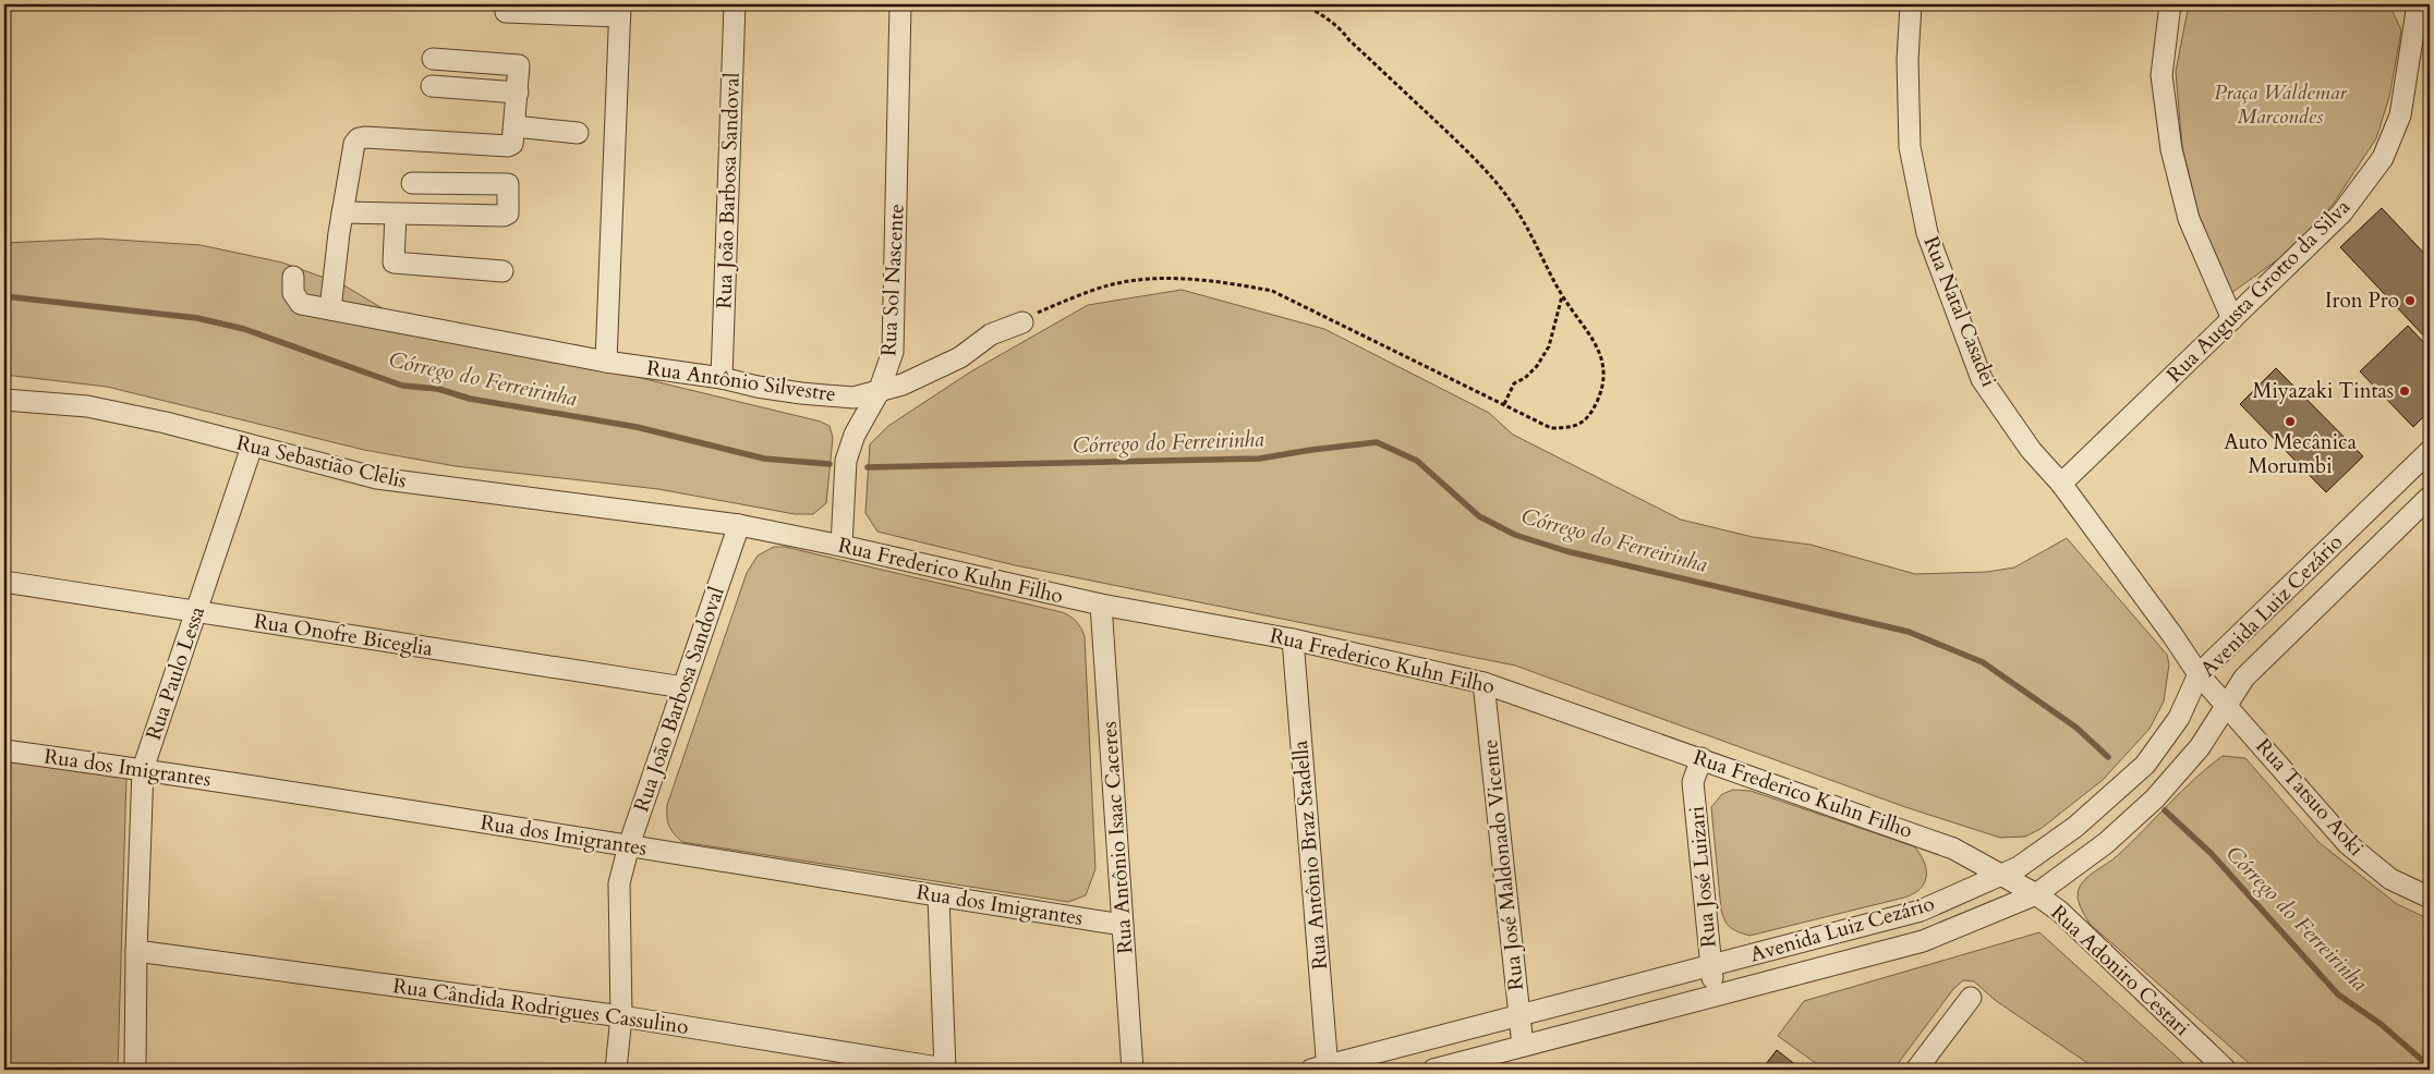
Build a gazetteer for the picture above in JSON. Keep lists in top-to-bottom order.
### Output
{
  "streets": {
    "street": [
      "Rua João Barbosa Sandoval",
      "Rua Sol Nascente",
      "Rua Augusta Grotto da Silva",
      "Rua Natal Casadei",
      "Rua Antônio Silvestre",
      "Rua Sebastião Clelis",
      "Rua Frederico Kuhn Filho",
      "Avenida Luiz Cezário",
      "Rua Onofre Biceglia",
      "Rua Paulo Lessa",
      "Rua dos Imigrantes",
      "Rua Tatsuo Aoki",
      "Rua Antônio Isaac Caceres",
      "Rua Antônio Braz Stadella",
      "Rua José Maldonado Vicente",
      "Rua José Luizari",
      "Rua Adoniro Cestari",
      "Rua Cândida Rodrigues Cassulino"
    ]
  },
  "crossings": [
    ["Rua João Barbosa Sandoval", "Rua Antônio Silvestre"],
    ["Rua João Barbosa Sandoval", "Rua Sebastião Clelis"],
    ["Rua João Barbosa Sandoval", "Rua Frederico Kuhn Filho"],
    ["Rua João Barbosa Sandoval", "Rua Onofre Biceglia"],
    ["Rua João Barbosa Sandoval", "Rua dos Imigrantes"],
    ["Rua João Barbosa Sandoval", "Rua Cândida Rodrigues Cassulino"],
    ["Rua Sol Nascente", "Rua Antônio Silvestre"],
    ["Rua Sol Nascente", "Rua Frederico Kuhn Filho"],
    ["Rua Augusta Grotto da Silva", "Rua Natal Casadei"],
    ["Rua Natal Casadei", "Avenida Luiz Cezário"],
    ["Rua Natal Casadei", "Rua Tatsuo Aoki"],
    ["Rua Sebastião Clelis", "Rua Frederico Kuhn Filho"],
    ["Rua Sebastião Clelis", "Rua Paulo Lessa"],
    ["Rua Frederico Kuhn Filho", "Avenida Luiz Cezário"],
    ["Rua Frederico Kuhn Filho", "Rua Antônio Isaac Caceres"],
    ["Rua Frederico Kuhn Filho", "Rua Antônio Braz Stadella"],
    ["Rua Frederico Kuhn Filho", "Rua José Maldonado Vicente"],
    ["Rua Frederico Kuhn Filho", "Rua José Luizari"],
    ["Rua Frederico Kuhn Filho", "Rua Adoniro Cestari"],
    ["Avenida Luiz Cezário", "Rua Tatsuo Aoki"],
    ["Avenida Luiz Cezário", "Rua Antônio Braz Stadella"],
    ["Avenida Luiz Cezário", "Rua José Maldonado Vicente"],
    ["Avenida Luiz Cezário", "Rua José Luizari"],
    ["Avenida Luiz Cezário", "Rua Adoniro Cestari"],
    ["Rua Onofre Biceglia", "Rua Paulo Lessa"],
    ["Rua Paulo Lessa", "Rua dos Imigrantes"],
    ["Rua Paulo Lessa", "Rua Cândida Rodrigues Cassulino"],
    ["Rua dos Imigrantes", "Rua Antônio Isaac Caceres"]
  ],
  "water": ["Córrego do Ferreirinha"],
  "parks": ["Praça Waldemar Marcondes"],
  "places": ["Iron Pro", "Miyazaki Tintas", "Auto Mecânica Morumbi"]
}
